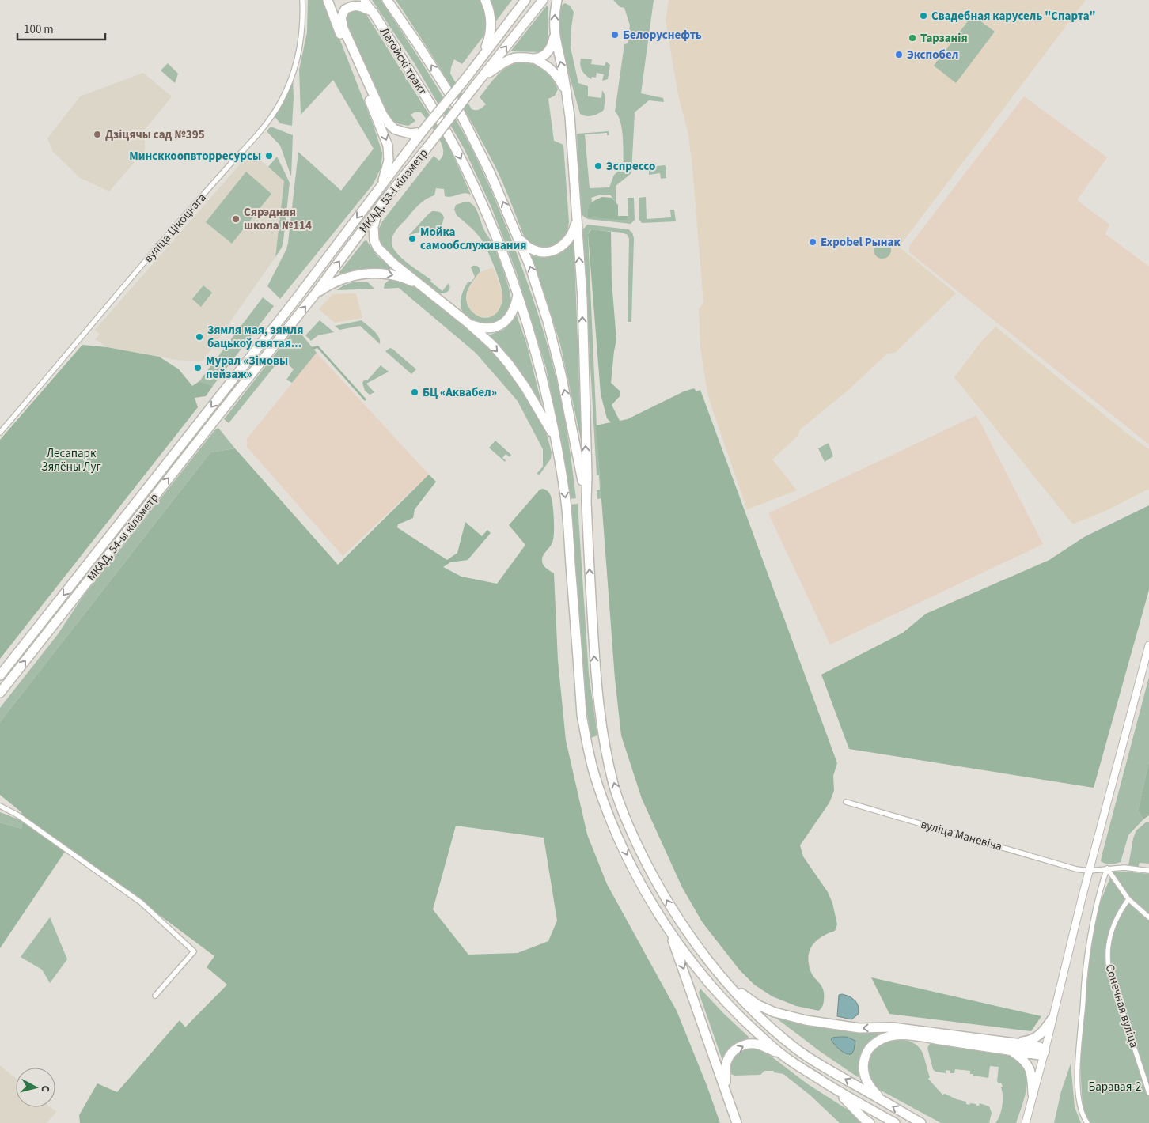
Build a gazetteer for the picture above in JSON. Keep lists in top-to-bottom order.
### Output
{
  "streets": {
    "highway": ["Лагойскі тракт", "МКАД, 53-і кіламетр", "МКАД, 54-ы кіламетр"],
    "street": ["вуліца Цікоцкага", "вуліца Маневіча", "Сонечная вуліца"]
  },
  "crossings": [
    ["МКАД, 53-і кіламетр", "МКАД, 54-ы кіламетр"]
  ],
  "parks": ["Лесапарк Зялёны Луг", "Баравая-2"],
  "places": [
    "Свадебная карусель \"Спарта\"",
    "Белоруснефть",
    "Тарзанія",
    "Экспобел",
    "Дзіцячы сад №395",
    "Минсккоопвторресурсы",
    "Эспрессо",
    "Сярэдняя школа №114",
    "Мойка самообслуживания",
    "Expobel Рынак",
    "Зямля мая, зямля бацькоў святая...",
    "Мурал «Зімовы пейзаж»",
    "БЦ «Аквабел»"
  ],
  "scale_bar": "100 m",
  "north": "right"
}
